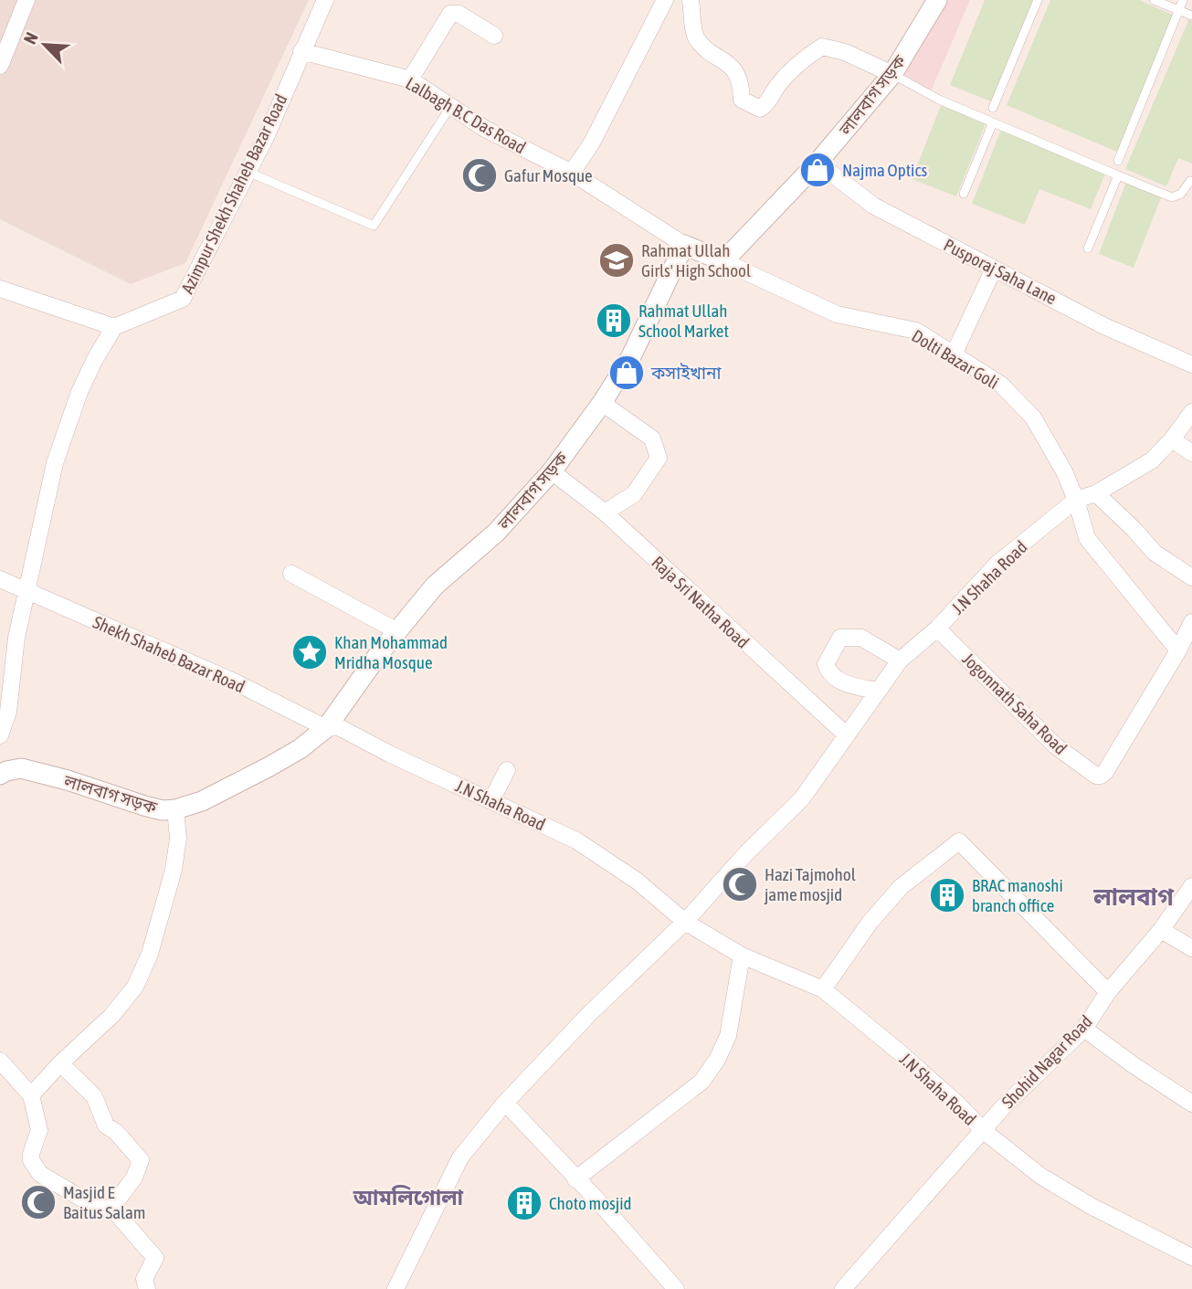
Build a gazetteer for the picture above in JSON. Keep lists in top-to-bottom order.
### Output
{
  "streets": {
    "street": [
      "লালবাগ সড়ক",
      "Lalbagh B.C Das Road",
      "Azimpur Shekh Shaheb Bazar Road",
      "Pusporaj Saha Lane",
      "Dolti Bazar Goli",
      "J.N Shaha Road",
      "Raja Sri Natha Road",
      "Shekh Shaheb Bazar Road",
      "Jogonnath Saha Road",
      "Shohid Nagar Road"
    ]
  },
  "crossings": [
    ["লালবাগ সড়ক", "Lalbagh B.C Das Road"],
    ["লালবাগ সড়ক", "Pusporaj Saha Lane"],
    ["লালবাগ সড়ক", "Dolti Bazar Goli"],
    ["লালবাগ সড়ক", "J.N Shaha Road"],
    ["লালবাগ সড়ক", "Raja Sri Natha Road"],
    ["লালবাগ সড়ক", "Shekh Shaheb Bazar Road"],
    ["Lalbagh B.C Das Road", "Azimpur Shekh Shaheb Bazar Road"],
    ["Dolti Bazar Goli", "J.N Shaha Road"],
    ["Dolti Bazar Goli", "Jogonnath Saha Road"],
    ["J.N Shaha Road", "Raja Sri Natha Road"],
    ["J.N Shaha Road", "Shekh Shaheb Bazar Road"],
    ["J.N Shaha Road", "Jogonnath Saha Road"],
    ["J.N Shaha Road", "Shohid Nagar Road"]
  ],
  "districts": ["লালবাগ", "আমলিগোলা"],
  "places": {
    "shop": ["Najma Optics", "কসাইখানা"],
    "mosque": ["Gafur Mosque", "Hazi Tajmohol jame mosjid", "Masjid E Baitus Salam"],
    "school or university": ["Rahmat Ullah Girls' High School"],
    "building": ["Rahmat Ullah School Market", "BRAC manoshi branch office", "Choto mosjid"],
    "place": ["Khan Mohammad Mridha Mosque"]
  },
  "north": "top left"
}
